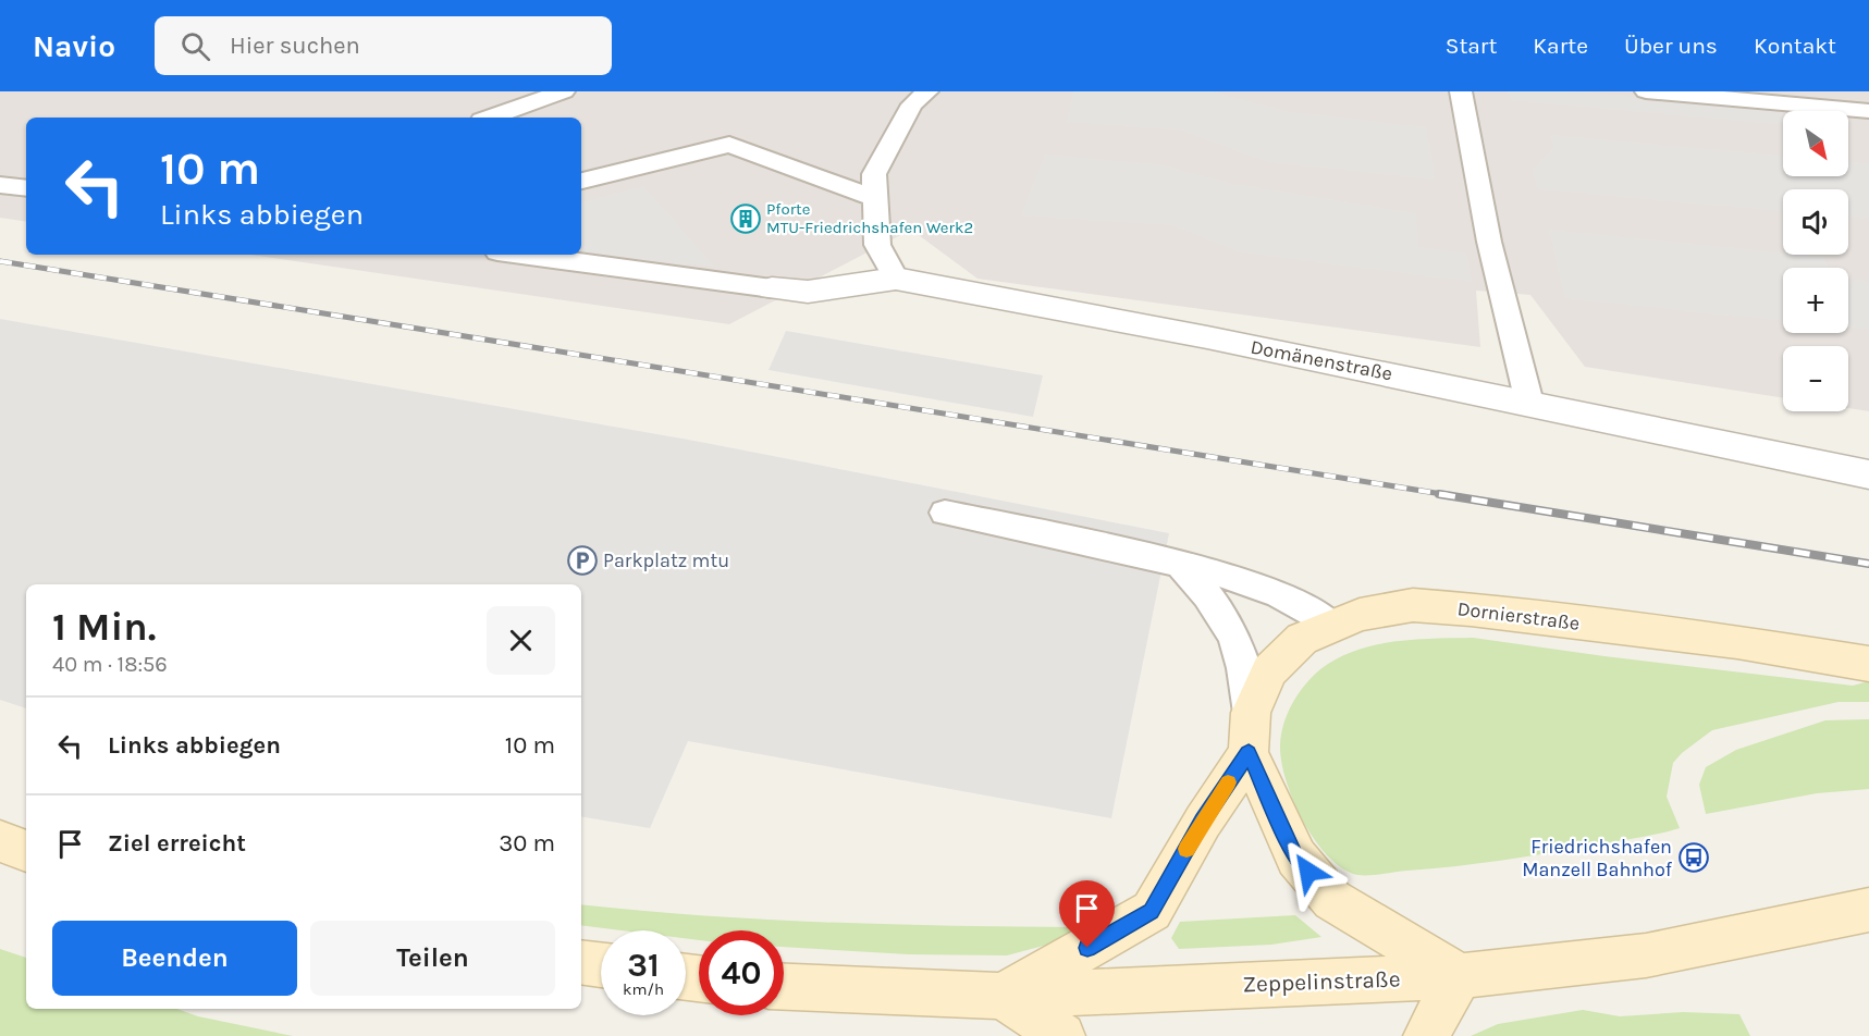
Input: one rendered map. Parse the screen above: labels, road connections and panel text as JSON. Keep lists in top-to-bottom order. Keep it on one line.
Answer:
{"streets":{"main road":["Dornierstraße","Zeppelinstraße"],"street":["Domänenstraße"]},"crossings":[["Dornierstraße","Zeppelinstraße"]],"places":{"building":["Pforte MTU-Friedrichshafen Werk2"],"parking":["Parkplatz mtu"],"bus stop":["Friedrichshafen Manzell Bahnhof"]},"north":"bottom right","page":{"header":"Navio","search":"Hier suchen","nav":["Start","Karte","Über uns","Kontakt"],"map_buttons":["+","−"],"turn":["10 m","Links abbiegen"],"heading":["1 Min.","40 m · 18:56"],"list":[{"name":"Links abbiegen","value":"10 m"},{"name":"Ziel erreicht","value":"30 m"}],"buttons":["Beenden","Teilen"],"speed":"31 km/h","limit":"40"}}
